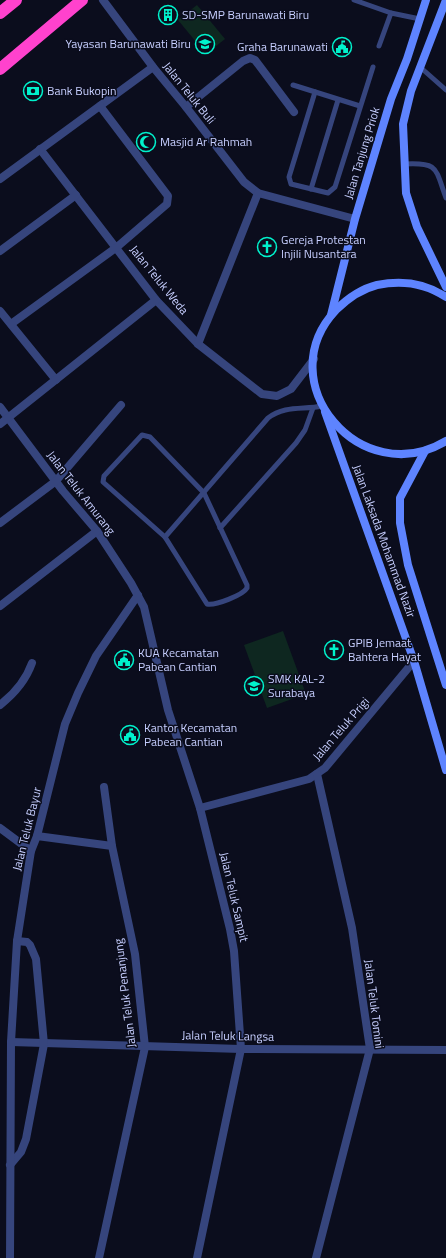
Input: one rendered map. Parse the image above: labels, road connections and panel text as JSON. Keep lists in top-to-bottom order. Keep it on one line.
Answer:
{"streets":{"main road":["Jalan Tanjung Priok","Jalan Laksada Mohammad Nazir"],"street":["Jalan Teluk Buli","Jalan Teluk Weda","Jalan Teluk Amurang","Jalan Teluk Prigi","Jalan Teluk Bayur","Jalan Teluk Sampit","Jalan Teluk Penanjung","Jalan Teluk Tomini","Jalan Teluk Langsa"]},"crossings":[["Jalan Teluk Buli","Jalan Tanjung Priok"],["Jalan Tanjung Priok","Jalan Laksada Mohammad Nazir"],["Jalan Teluk Weda","Jalan Laksada Mohammad Nazir"],["Jalan Teluk Amurang","Jalan Teluk Bayur"],["Jalan Teluk Amurang","Jalan Teluk Sampit"],["Jalan Laksada Mohammad Nazir","Jalan Teluk Prigi"],["Jalan Teluk Prigi","Jalan Teluk Sampit"],["Jalan Teluk Prigi","Jalan Teluk Tomini"],["Jalan Teluk Bayur","Jalan Teluk Sampit"],["Jalan Teluk Bayur","Jalan Teluk Langsa"],["Jalan Teluk Sampit","Jalan Teluk Langsa"],["Jalan Teluk Penanjung","Jalan Teluk Langsa"],["Jalan Teluk Tomini","Jalan Teluk Langsa"]],"places":{"building":["SD-SMP Barunawati Biru"],"school or university":["Yayasan Barunawati Biru","SMK KAL-2 Surabaya"],"public building":["Graha Barunawati","KUA Kecamatan Pabean Cantian","Kantor Kecamatan Pabean Cantian"],"bank":["Bank Bukopin"],"mosque":["Masjid Ar Rahmah"],"church":["Gereja Protestan Injili Nusantara","GPIB Jemaat Bahtera Hayat"]}}
